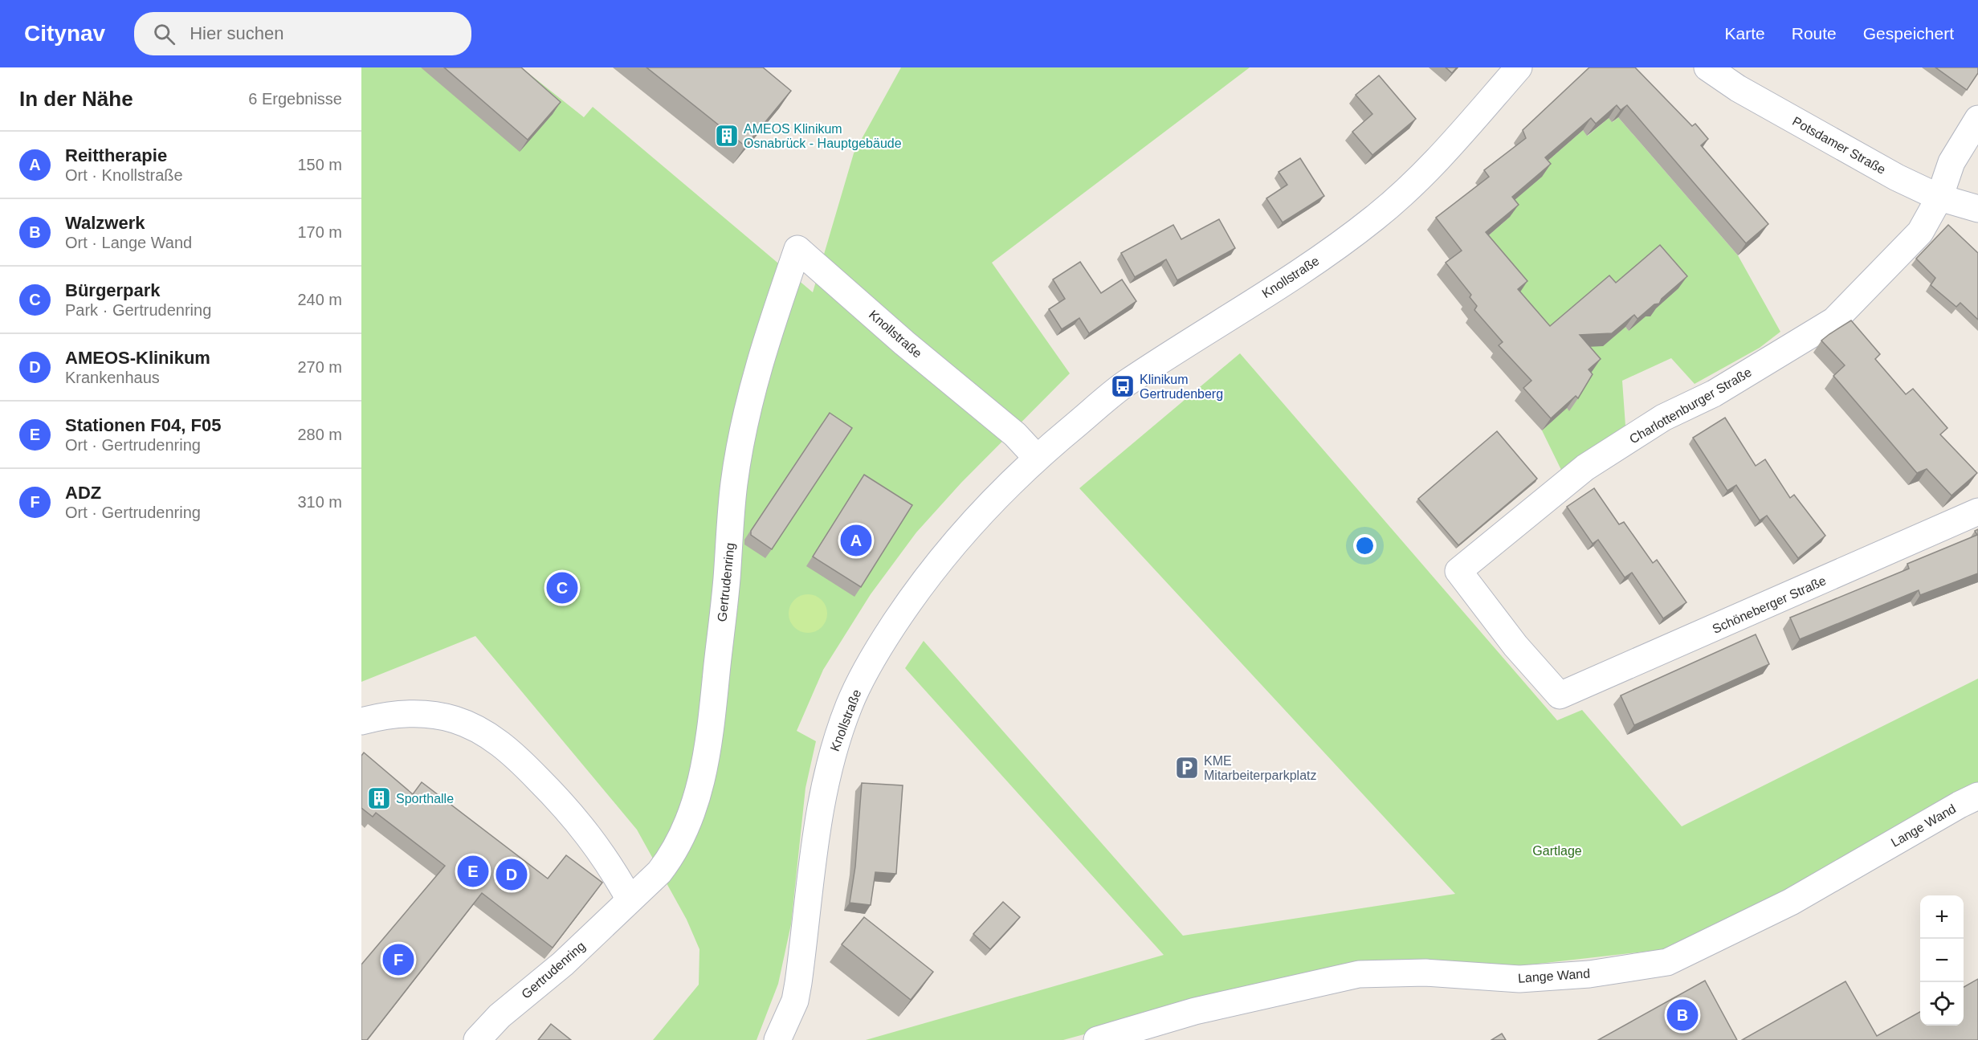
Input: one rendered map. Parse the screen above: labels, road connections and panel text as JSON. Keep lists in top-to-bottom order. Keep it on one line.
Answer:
{"streets":{"street":["Potsdamer Straße","Knollstraße","Charlottenburger Straße","Gertrudenring","Schöneberger Straße","Lange Wand"]},"crossings":[["Potsdamer Straße","Charlottenburger Straße"],["Knollstraße","Gertrudenring"],["Charlottenburger Straße","Schöneberger Straße"]],"parks":["Gartlage"],"places":{"building":["AMEOS Klinikum Osnabrück - Hauptgebäude","Sporthalle"],"bus stop":["Klinikum Gertrudenberg"],"parking":["KME Mitarbeiterparkplatz"]},"page":{"header":"Citynav","search":"Hier suchen","nav":["Karte","Route","Gespeichert"],"heading":["In der Nähe","6 Ergebnisse"],"list":[{"mark":"A","name":"Reittherapie","note":"Ort · Knollstraße","value":"150 m"},{"mark":"B","name":"Walzwerk","note":"Ort · Lange Wand","value":"170 m"},{"mark":"C","name":"Bürgerpark","note":"Park · Gertrudenring","value":"240 m"},{"mark":"D","name":"AMEOS-Klinikum","note":"Krankenhaus","value":"270 m"},{"mark":"E","name":"Stationen F04, F05","note":"Ort · Gertrudenring","value":"280 m"},{"mark":"F","name":"ADZ","note":"Ort · Gertrudenring","value":"310 m"}],"pins":["A","C","E","D","F","B"],"map_buttons":["+","−"]}}
